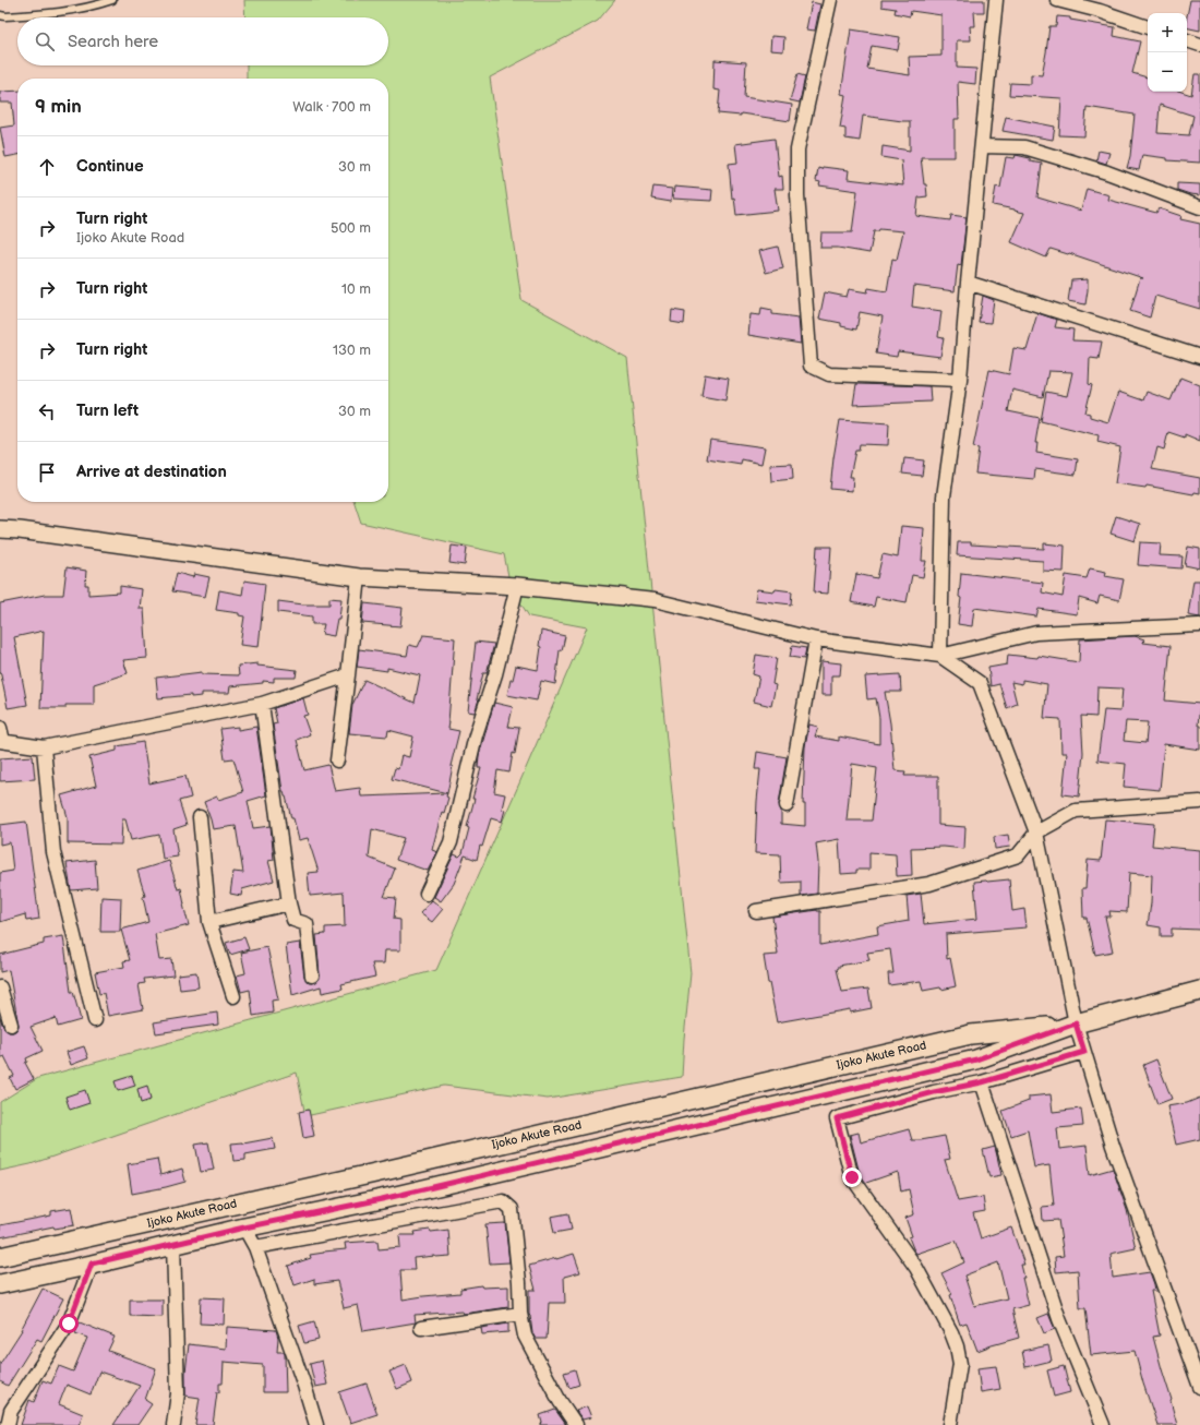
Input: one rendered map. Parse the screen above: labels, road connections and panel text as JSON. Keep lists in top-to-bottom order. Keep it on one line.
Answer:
{"streets":{"main road":["Ijoko Akute Road"]},"page":{"map_buttons":["+","−"],"search":"Search here","heading":["9 min","Walk · 700 m"],"list":[["Continue","30 m"],["Turn right","Ijoko Akute Road","500 m"],["Turn right","10 m"],["Turn right","130 m"],["Turn left","30 m"],"Arrive at destination"]}}
